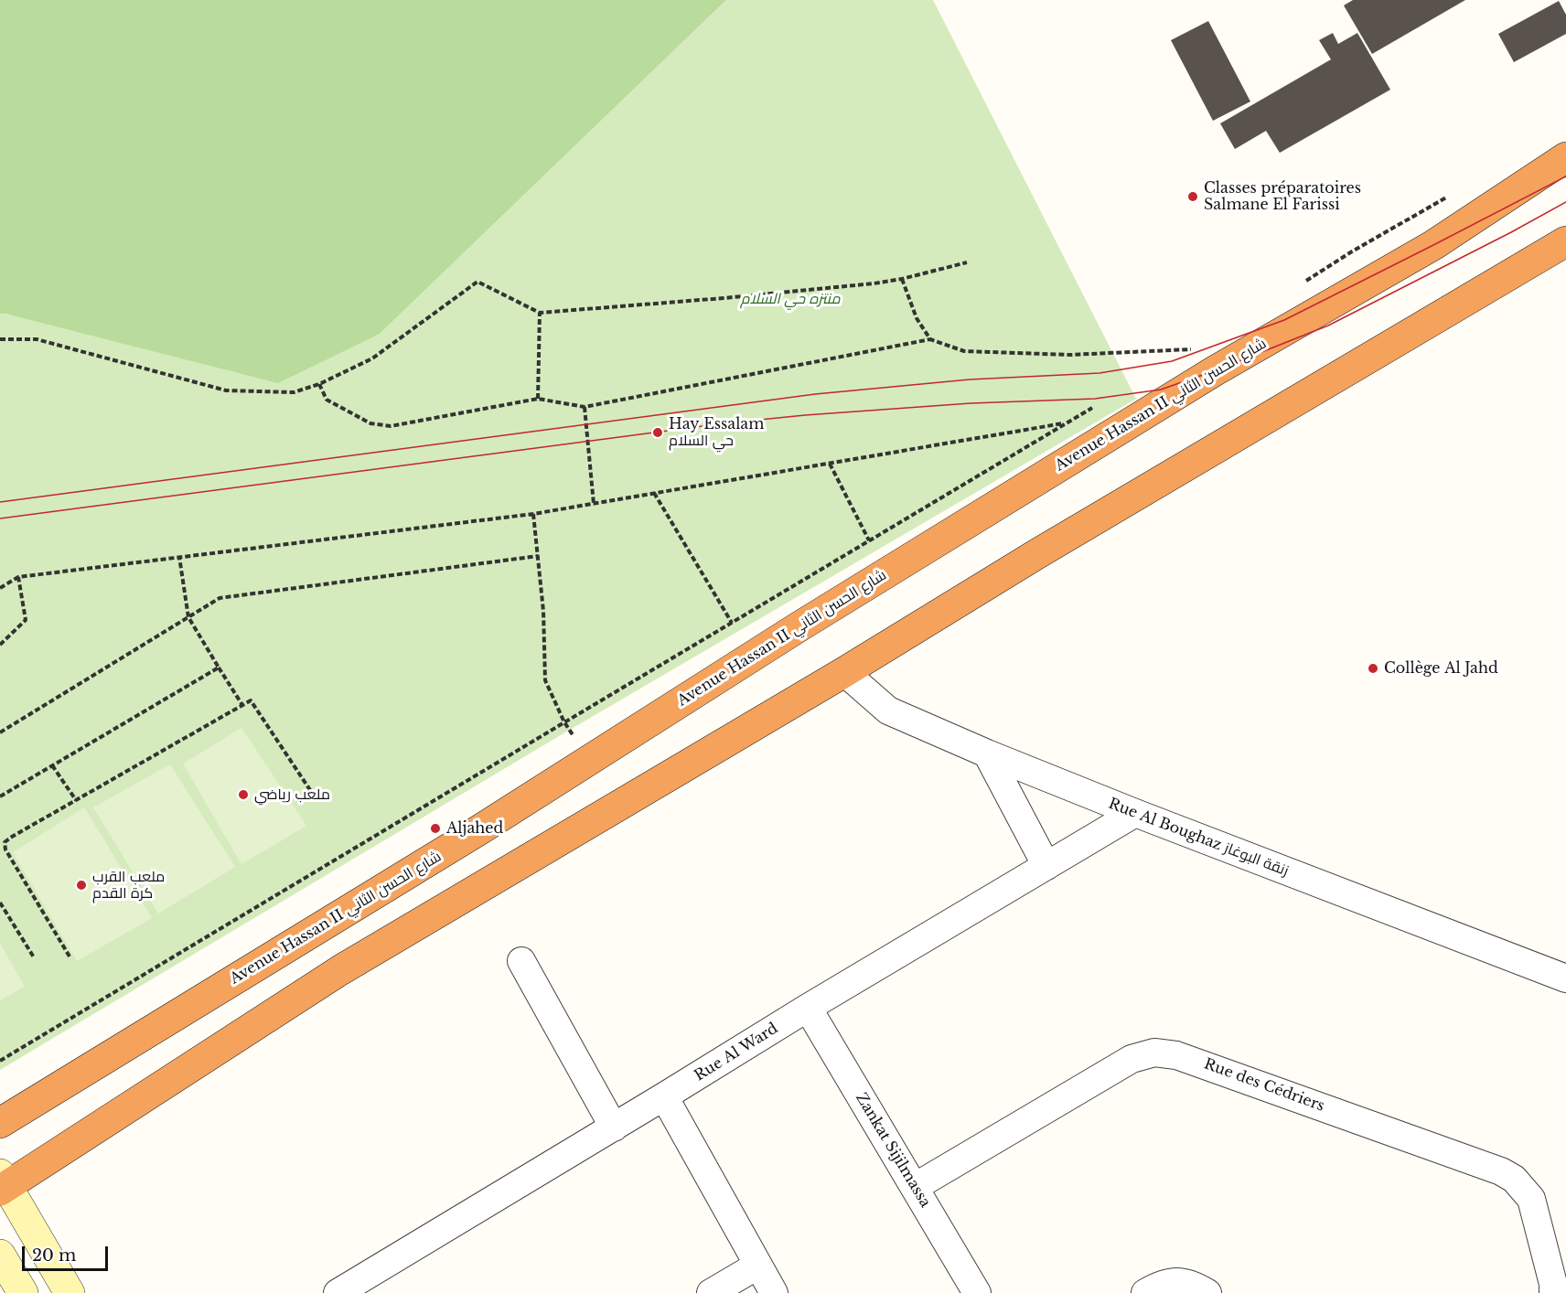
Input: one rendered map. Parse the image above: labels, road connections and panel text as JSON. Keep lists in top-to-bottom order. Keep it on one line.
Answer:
{"streets":{"highway":["Avenue Hassan II شارع الحسن الثاني"],"street":["Rue Al Boughaz زنقة البوغاز","Rue Al Ward","Rue des Cédriers","Zankat Sijilmassa"]},"crossings":[["Rue Al Boughaz زنقة البوغاز","Rue Al Ward"],["Rue Al Ward","Zankat Sijilmassa"],["Rue des Cédriers","Zankat Sijilmassa"]],"parks":["منتزه حي السلام"],"places":["Classes préparatoires Salmane El Farissi","Hay Essalam حي السلام","Collège Al Jahd","ملعب رياضي","Aljahed","ملعب القرب كرة القدم"],"scale_bar":"20 m"}
